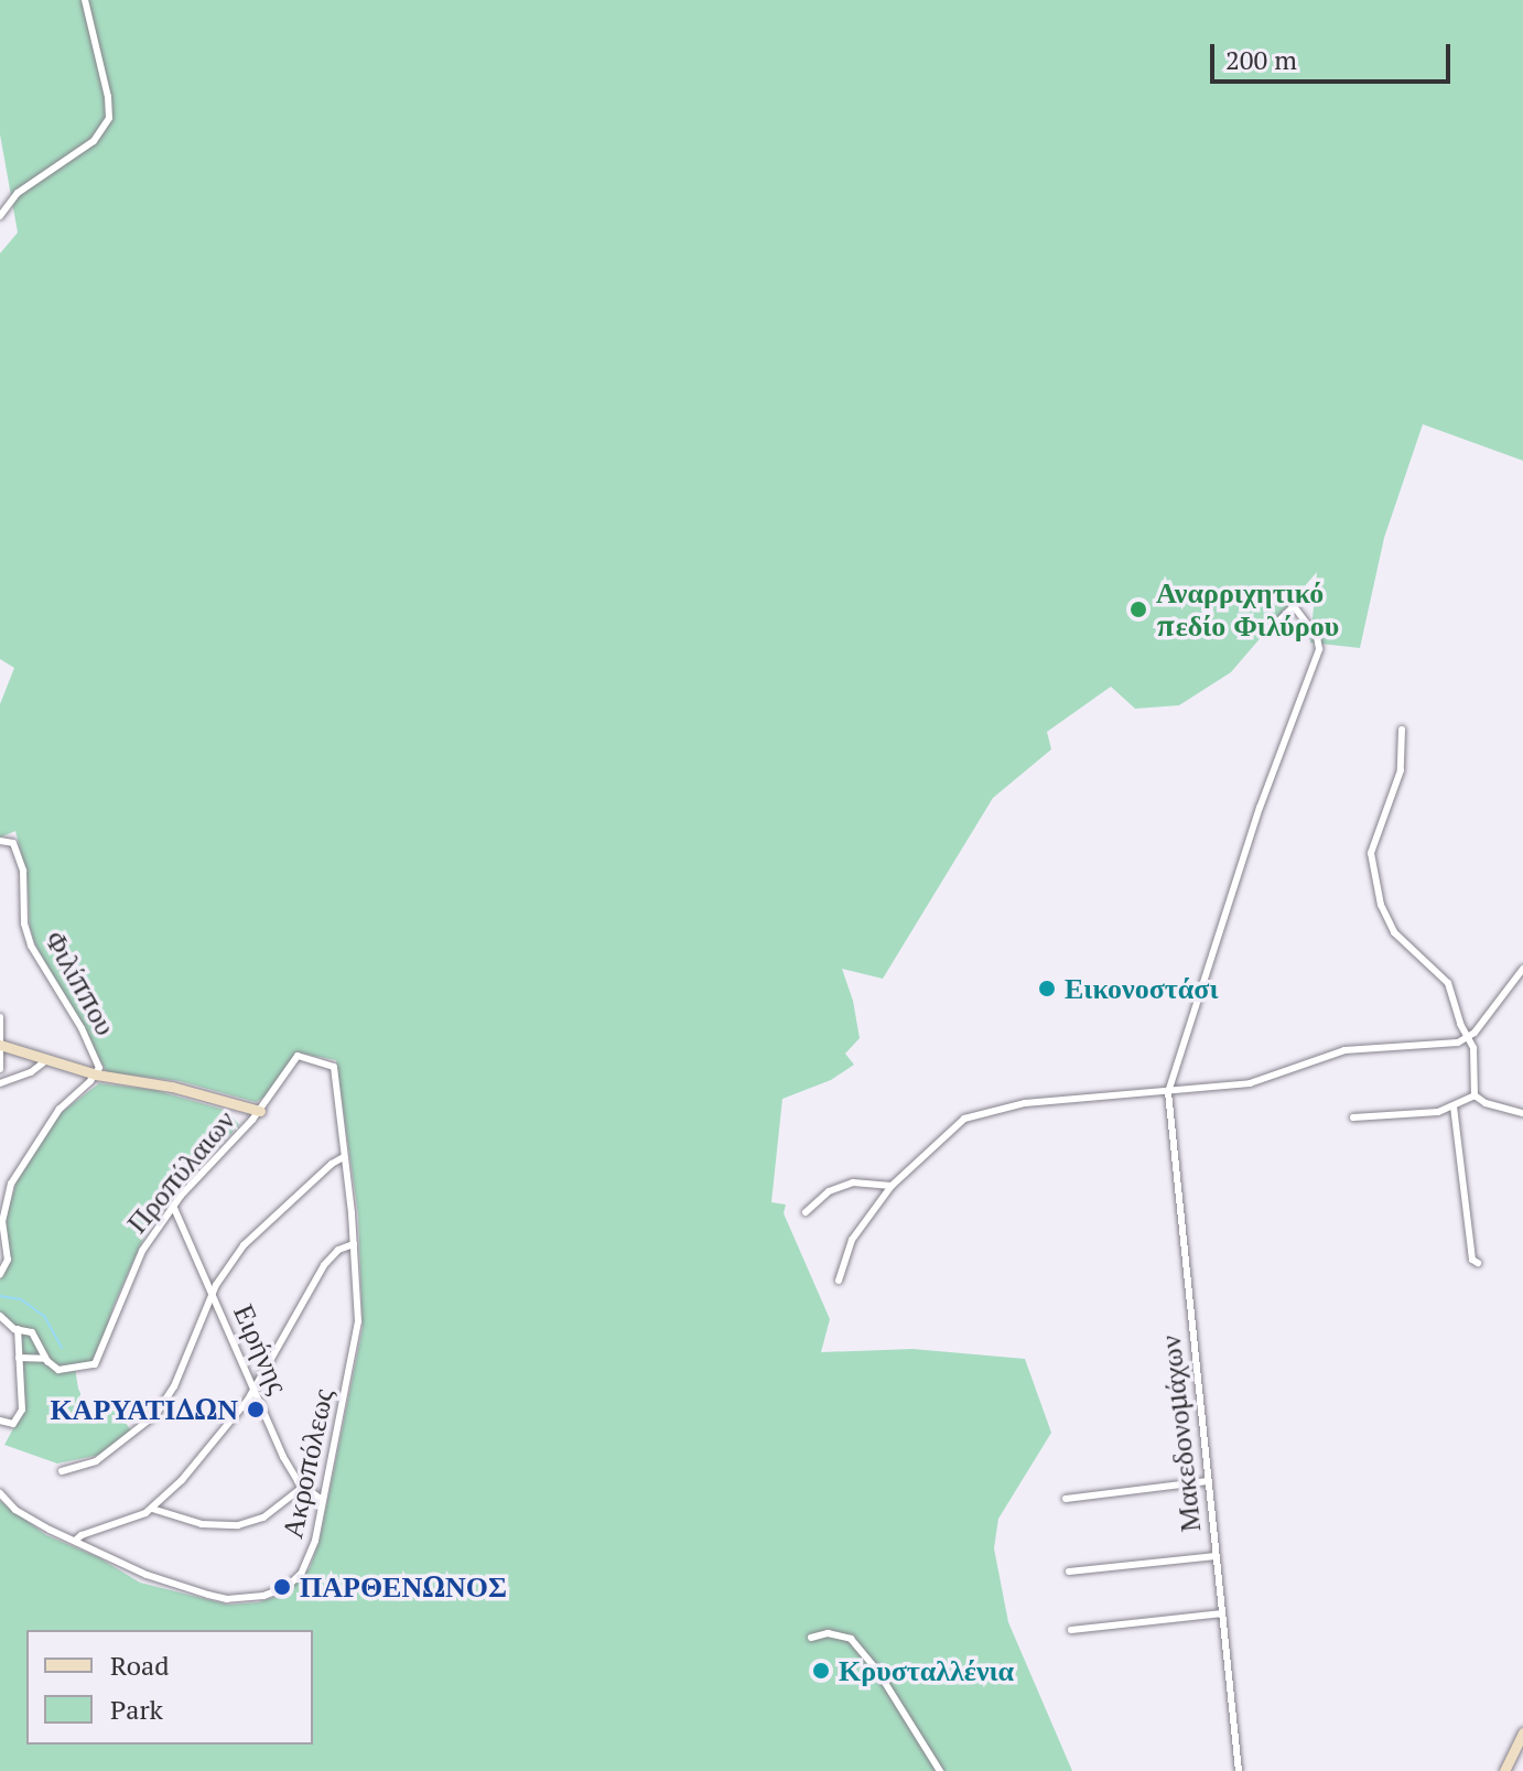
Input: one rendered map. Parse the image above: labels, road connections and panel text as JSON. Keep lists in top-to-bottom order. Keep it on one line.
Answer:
{"streets":{"street":["Φιλίππου","Προπύλαιων","Ειρήνης","Μακεδονομάχων","Ακροπόλεως"]},"crossings":[["Προπύλαιων","Ειρήνης"],["Προπύλαιων","Ακροπόλεως"],["Ειρήνης","Ακροπόλεως"]],"places":["Αναρριχητικό πεδίο Φιλύρου","Εικονοστάσι","ΚΑΡΥΑΤΙΔΩΝ","ΠΑΡΘΕΝΩΝΟΣ","Κρυσταλλένια"],"legend":["Road","Park"],"scale_bar":"200 m"}
